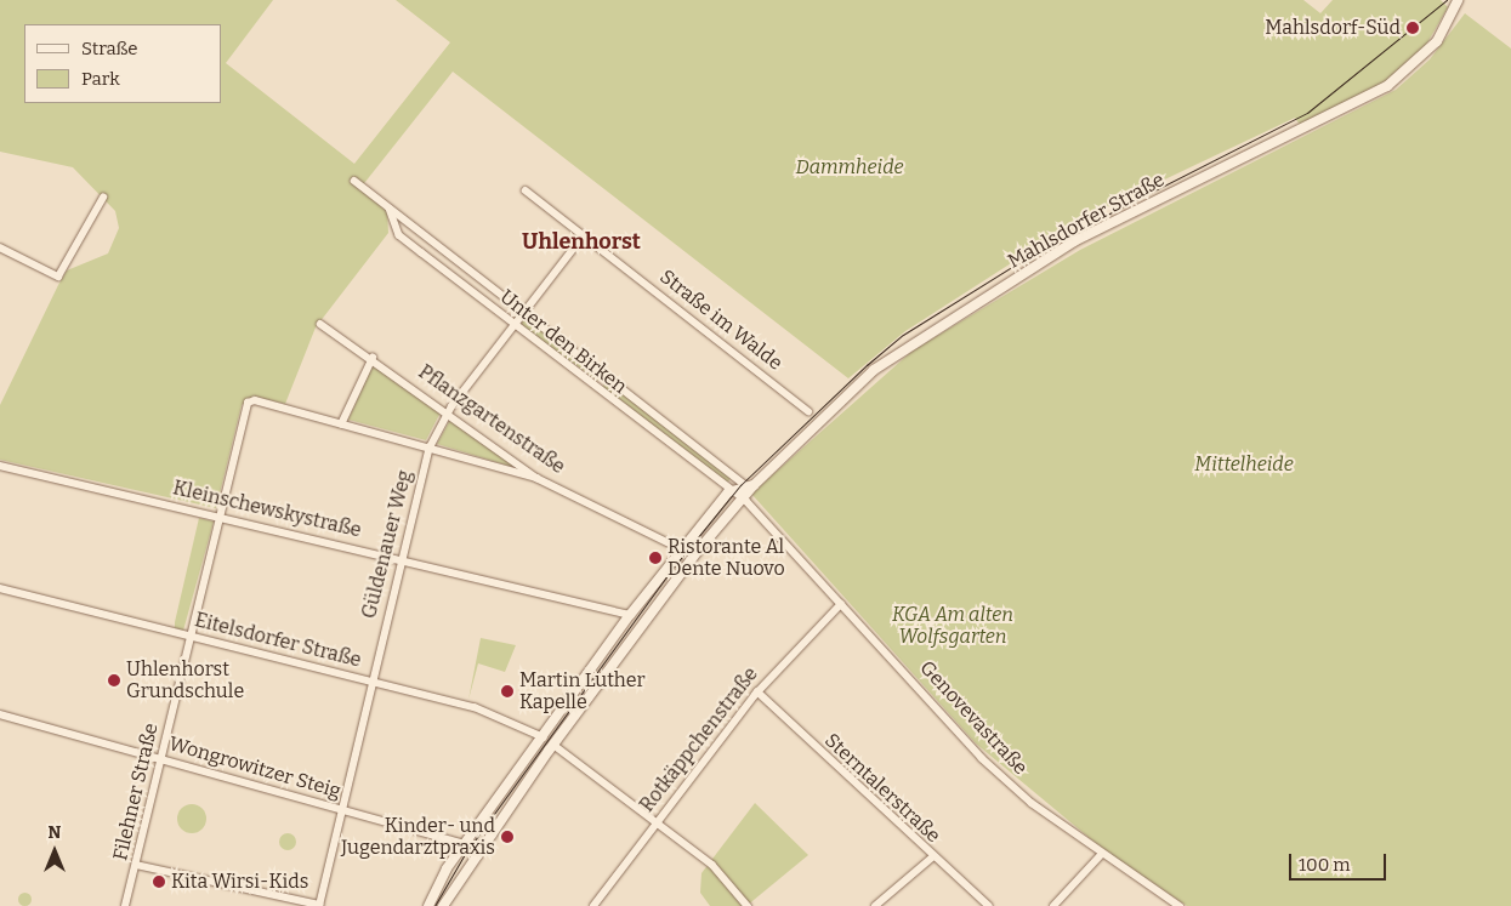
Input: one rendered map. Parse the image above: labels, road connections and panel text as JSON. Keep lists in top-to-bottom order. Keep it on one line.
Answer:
{"streets":{"main road":["Mahlsdorfer Straße"],"street":["Straße im Walde","Unter den Birken","Pflanzgartenstraße","Kleinschewskystraße","Güldenauer Weg","Eitelsdorfer Straße","Genovevastraße","Rotkäppchenstraße","Wongrowitzer Steig","Sterntalerstraße","Filehner Straße"]},"crossings":[["Mahlsdorfer Straße","Unter den Birken"],["Mahlsdorfer Straße","Genovevastraße"],["Straße im Walde","Güldenauer Weg"],["Unter den Birken","Güldenauer Weg"],["Unter den Birken","Genovevastraße"],["Pflanzgartenstraße","Güldenauer Weg"],["Kleinschewskystraße","Güldenauer Weg"],["Kleinschewskystraße","Filehner Straße"],["Güldenauer Weg","Eitelsdorfer Straße"],["Güldenauer Weg","Wongrowitzer Steig"],["Eitelsdorfer Straße","Filehner Straße"],["Genovevastraße","Rotkäppchenstraße"],["Rotkäppchenstraße","Sterntalerstraße"],["Wongrowitzer Steig","Filehner Straße"]],"districts":["Uhlenhorst"],"parks":["Dammheide","Mittelheide","KGA Am alten Wolfsgarten"],"places":["Mahlsdorf-Süd","Ristorante Al Dente Nuovo","Uhlenhorst Grundschule","Martin Luther Kapelle","Kinder- und Jugendarztpraxis","Kita Wirsi-Kids"],"legend":["Straße","Park"],"scale_bar":"100 m","north":"top"}
